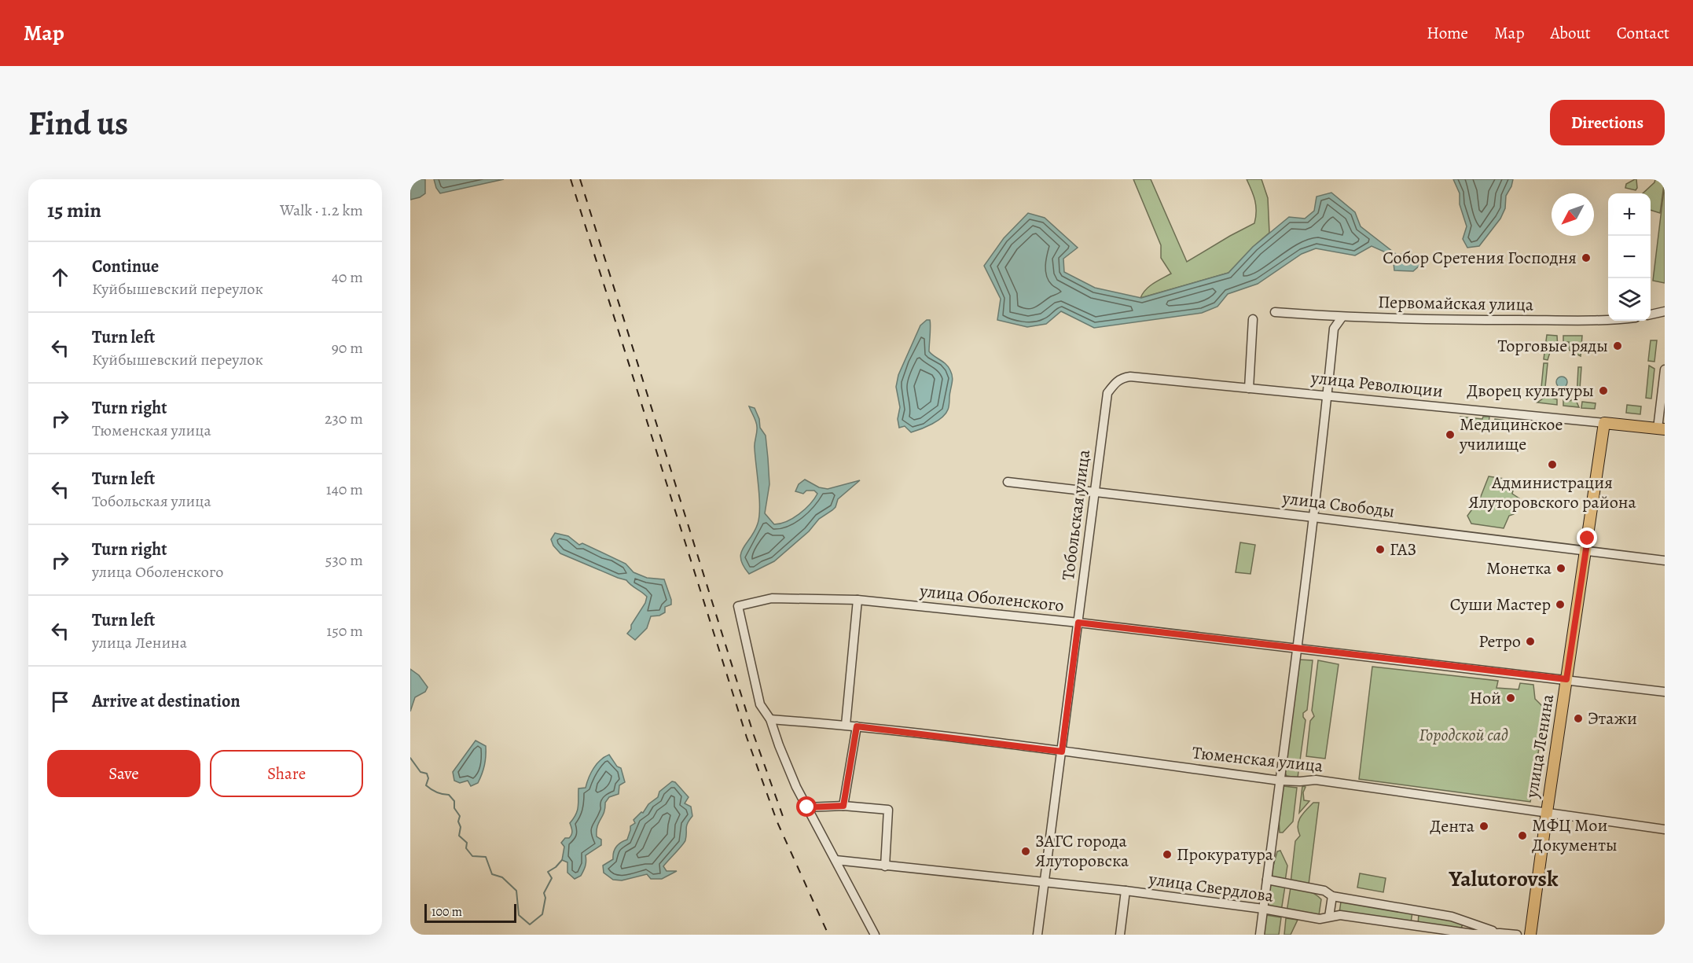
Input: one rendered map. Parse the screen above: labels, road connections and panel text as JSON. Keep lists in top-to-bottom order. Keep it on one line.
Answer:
{"streets":{"main road":["улица Революции","улица Ленина"],"street":["Первомайская улица","улица Свободы","Тобольская улица","улица Оболенского","Тюменская улица","улица Свердлова"]},"crossings":[["улица Революции","Тобольская улица"],["улица Революции","улица Ленина"],["улица Свободы","Тобольская улица"],["улица Свободы","улица Ленина"],["Тобольская улица","улица Оболенского"],["Тобольская улица","Тюменская улица"],["Тобольская улица","улица Свердлова"],["улица Оболенского","улица Ленина"],["улица Оболенского","Тюменская улица"],["улица Ленина","Тюменская улица"]],"districts":["Yalutorovsk"],"parks":["Городской сад"],"places":["Собор Сретения Господня","Торговые ряды","Дворец культуры","Медицинское училище","Администрация Ялуторовского района","ГАЗ","Монетка","Суши Мастер","Ретро","Ной","Этажи","Дента","МФЦ Мои Документы","ЗАГС города Ялуторовска","Прокуратура"],"scale_bar":"100 m","north":"bottom left","page":{"header":"Map","nav":["Home","Map","About","Contact"],"buttons":["Directions",["Save","Share"]],"title":"Find us","heading":["15 min","Walk · 1.2 km"],"map_buttons":["+","−"],"list":[["Continue","Куйбышевский переулок","40 m"],["Turn left","Куйбышевский переулок","90 m"],["Turn right","Тюменская улица","230 m"],["Turn left","Тобольская улица","140 m"],["Turn right","улица Оболенского","530 m"],["Turn left","улица Ленина","150 m"],"Arrive at destination"],"scale":"100 m"}}
